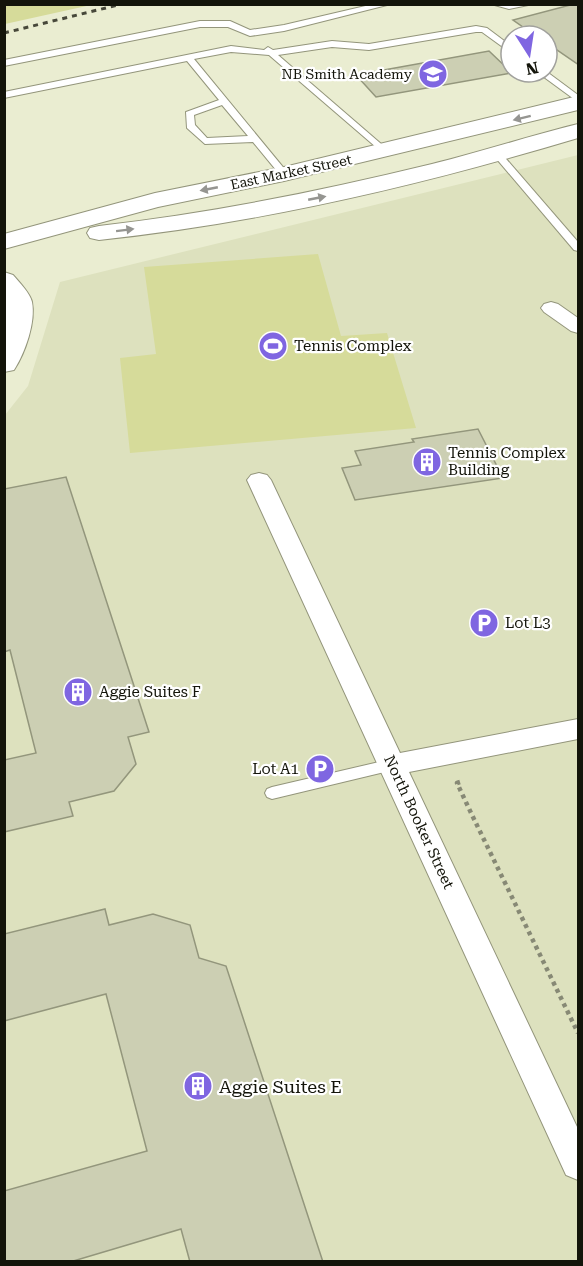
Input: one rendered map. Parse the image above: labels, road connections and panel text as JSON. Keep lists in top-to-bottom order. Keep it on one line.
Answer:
{"streets":{"main road":["East Market Street"],"street":["North Booker Street"]},"places":{"school or university":["NB Smith Academy"],"sports":["Tennis Complex"],"building":["Tennis Complex Building","Aggie Suites F","Aggie Suites E"],"parking":["Lot L3","Lot A1"]},"north":"bottom"}
